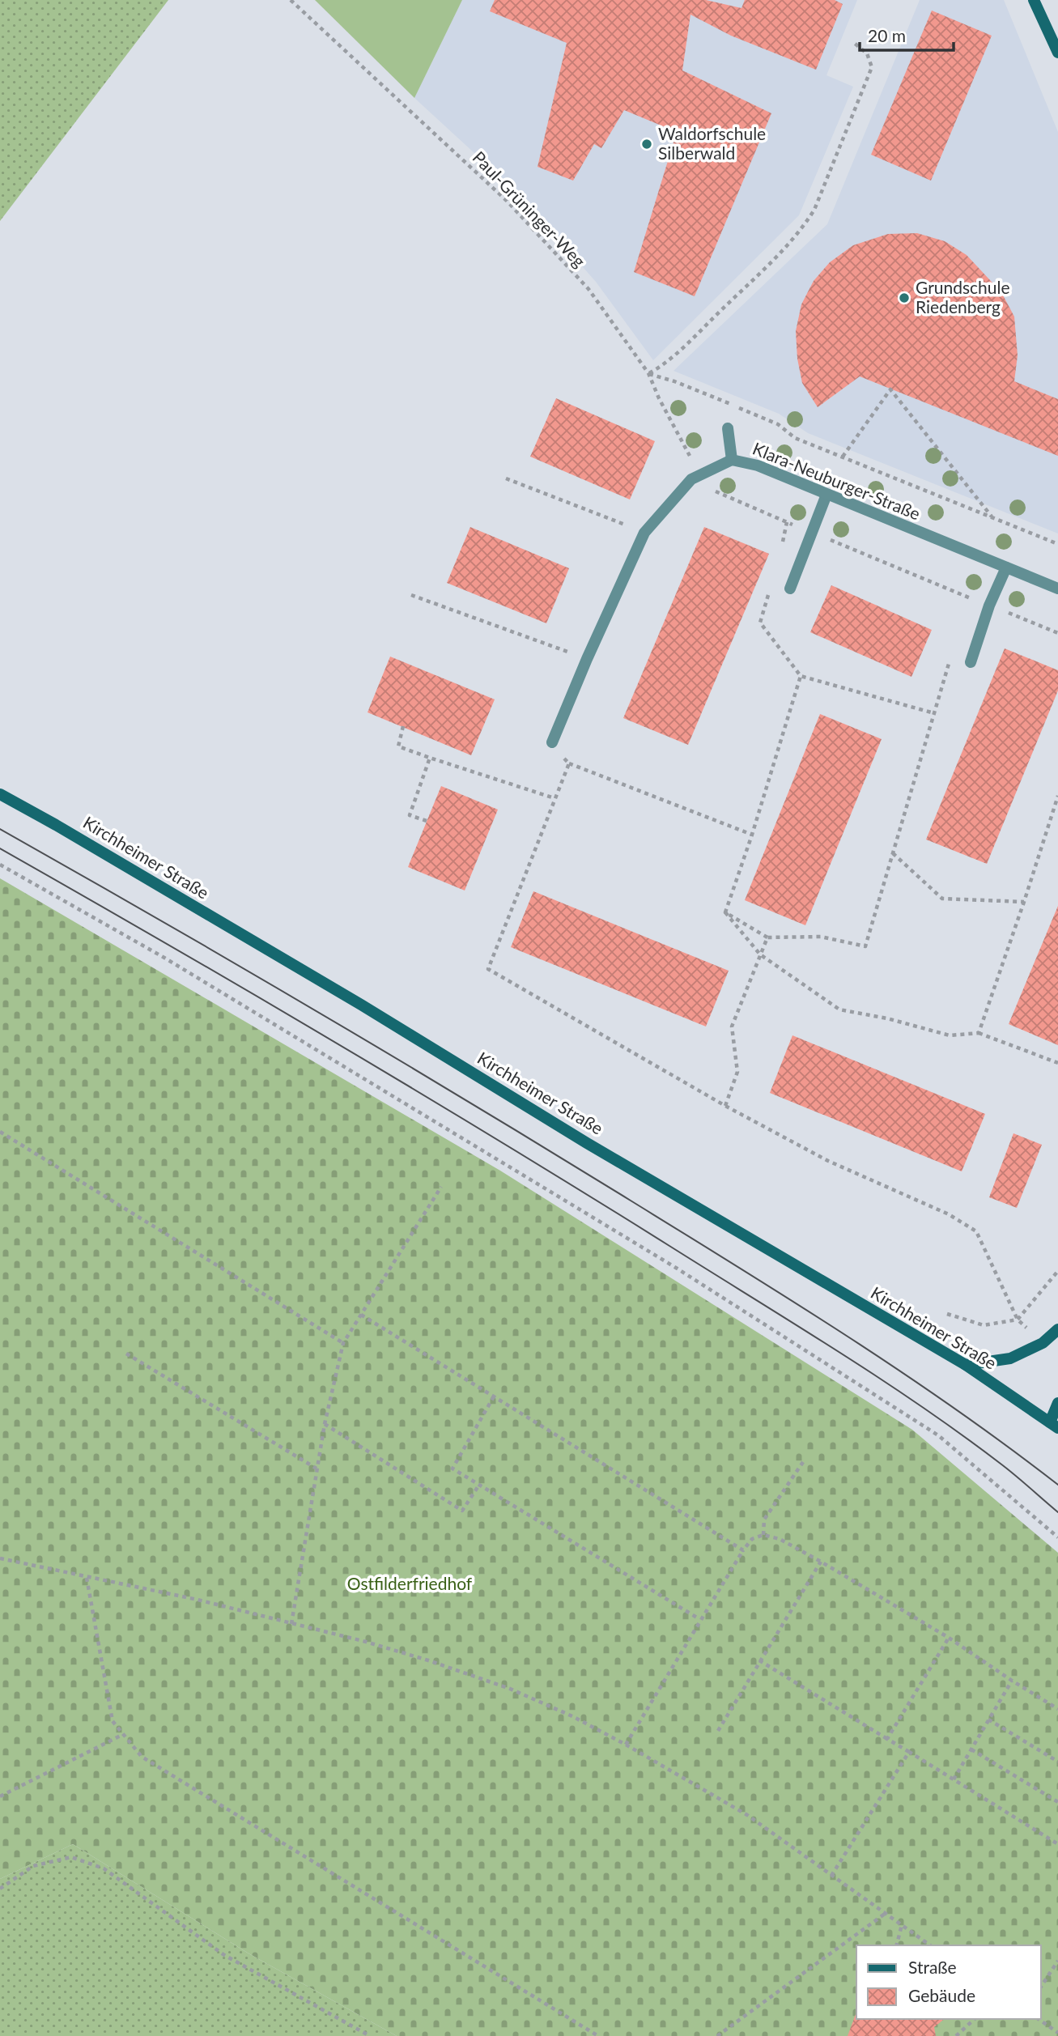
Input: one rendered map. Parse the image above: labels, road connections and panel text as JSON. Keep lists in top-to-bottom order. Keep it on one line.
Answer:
{"streets":{"main road":["Kirchheimer Straße"],"street":["Klara-Neuburger-Straße"],"path":["Paul-Grüninger-Weg"]},"crossings":[["Paul-Grüninger-Weg","Klara-Neuburger-Straße"]],"parks":["Ostfilderfriedhof"],"places":["Waldorfschule Silberwald","Grundschule Riedenberg"],"legend":["Straße","Gebäude"],"scale_bar":"20 m"}
